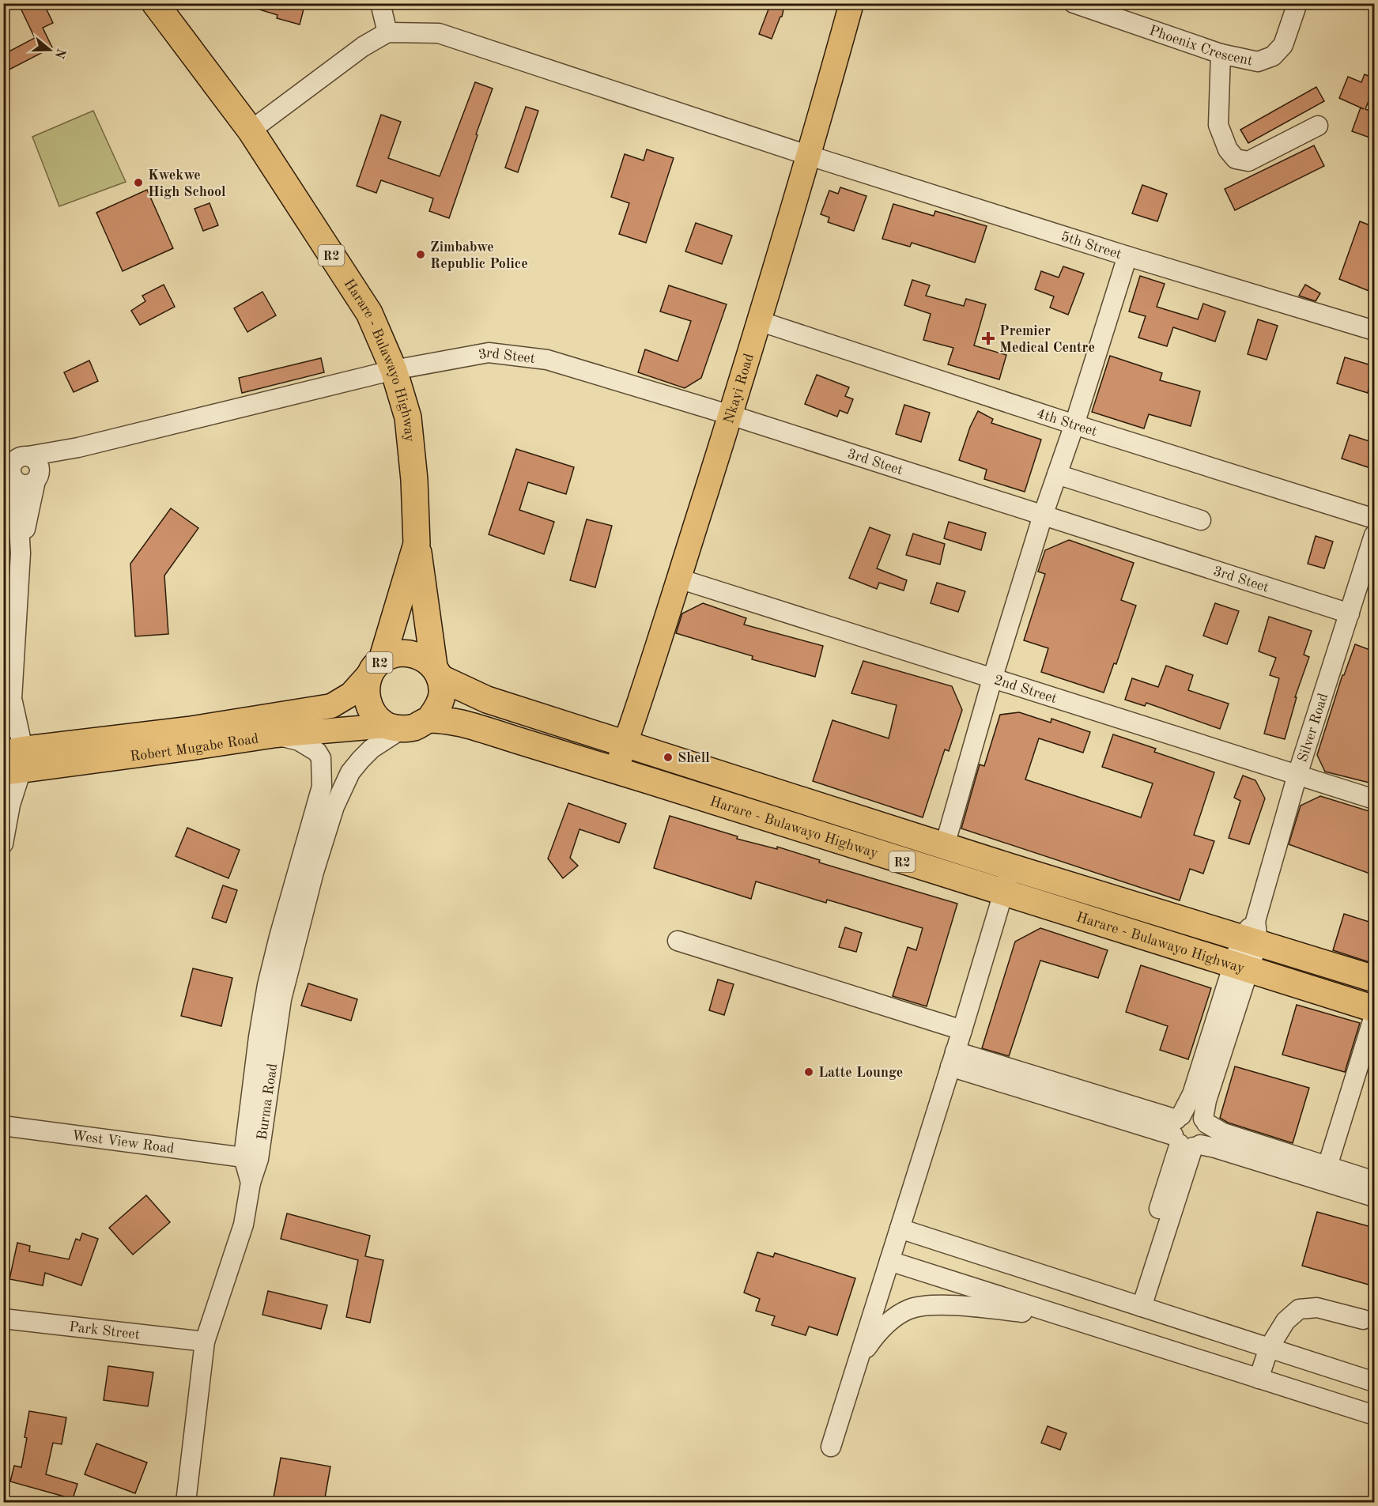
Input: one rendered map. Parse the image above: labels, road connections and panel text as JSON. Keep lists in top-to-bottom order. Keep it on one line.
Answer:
{"streets":{"highway":["R2","Harare - Bulawayo Highway"],"main road":["Nkayi Road","Robert Mugabe Road"],"street":["Phoenix Crescent","5th Street","3rd Steet","4th Street","2nd Street","Silver Road","Burma Road","West View Road","Park Street"]},"crossings":[["5th Street","Nkayi Road"],["R2","Harare - Bulawayo Highway"],["R2","Robert Mugabe Road"],["R2","Burma Road"],["3rd Steet","Harare - Bulawayo Highway"],["3rd Steet","Nkayi Road"],["3rd Steet","Silver Road"],["Harare - Bulawayo Highway","Nkayi Road"],["Harare - Bulawayo Highway","Silver Road"],["Harare - Bulawayo Highway","Robert Mugabe Road"],["Harare - Bulawayo Highway","Burma Road"],["Nkayi Road","4th Street"],["Nkayi Road","2nd Street"],["2nd Street","Silver Road"],["Robert Mugabe Road","Burma Road"],["Burma Road","West View Road"]],"places":{"other":["Kwekwe High School","Zimbabwe Republic Police","Shell","Latte Lounge"],"health":["Premier Medical Centre"]},"north":"right"}
